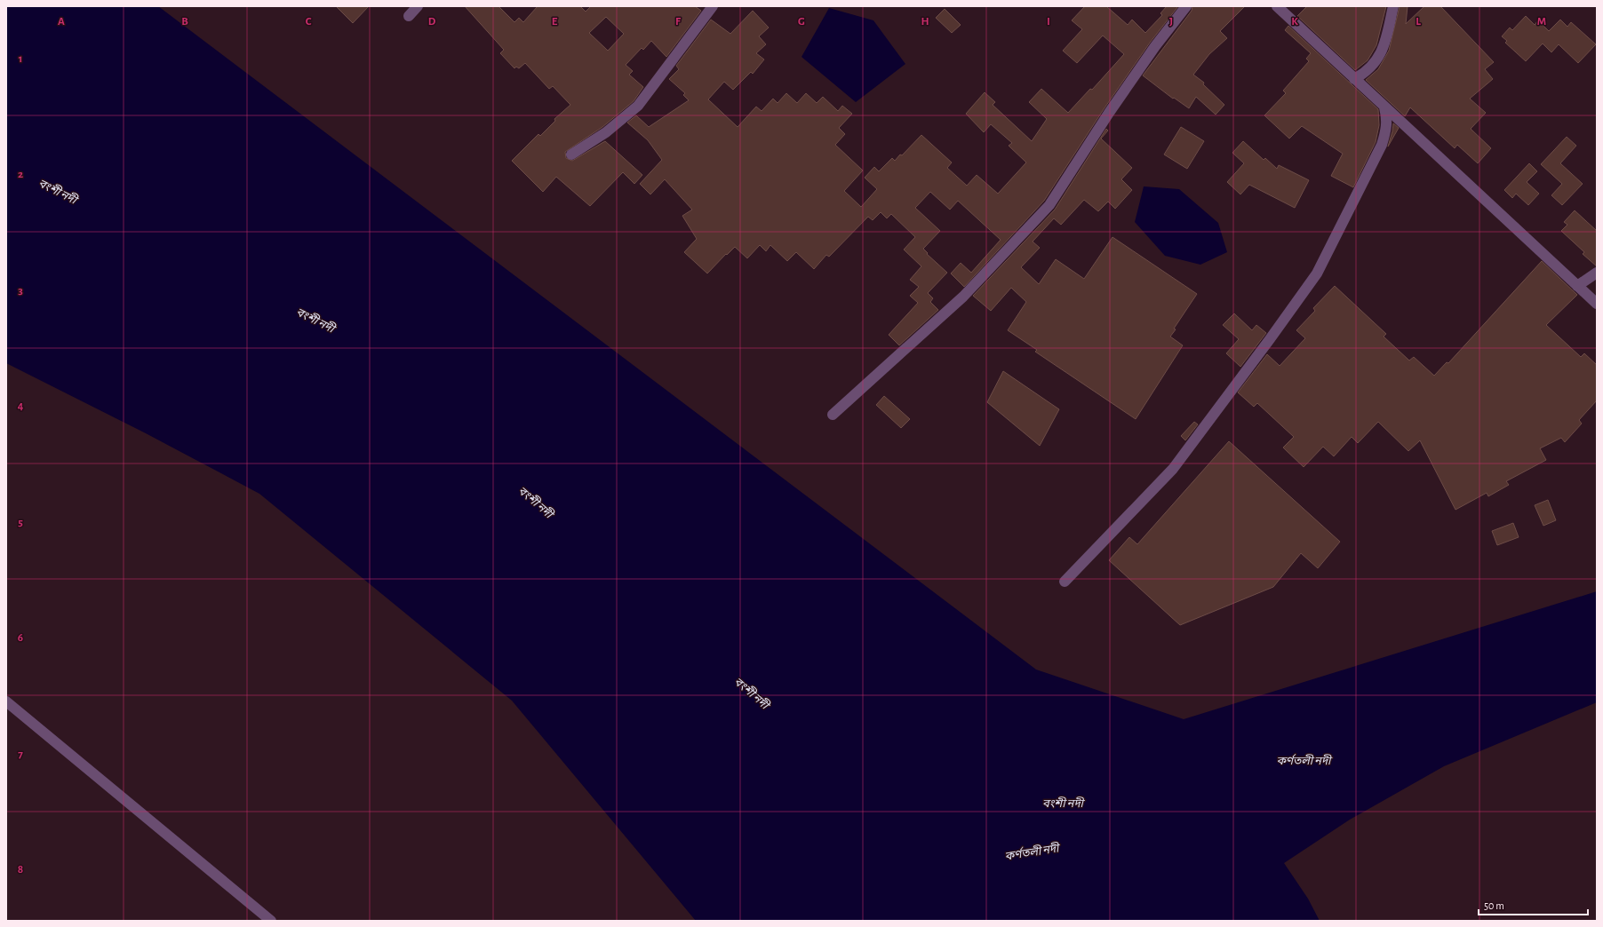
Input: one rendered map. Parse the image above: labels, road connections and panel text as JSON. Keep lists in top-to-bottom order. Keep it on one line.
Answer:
{"water":["বংশী নদী","কর্ণতলী নদী"],"scale_bar":"50 m","grid":{"columns":["A","B","C","D","E","F","G","H","I","J","K","L","M"],"rows":["1","2","3","4","5","6","7","8"]}}
